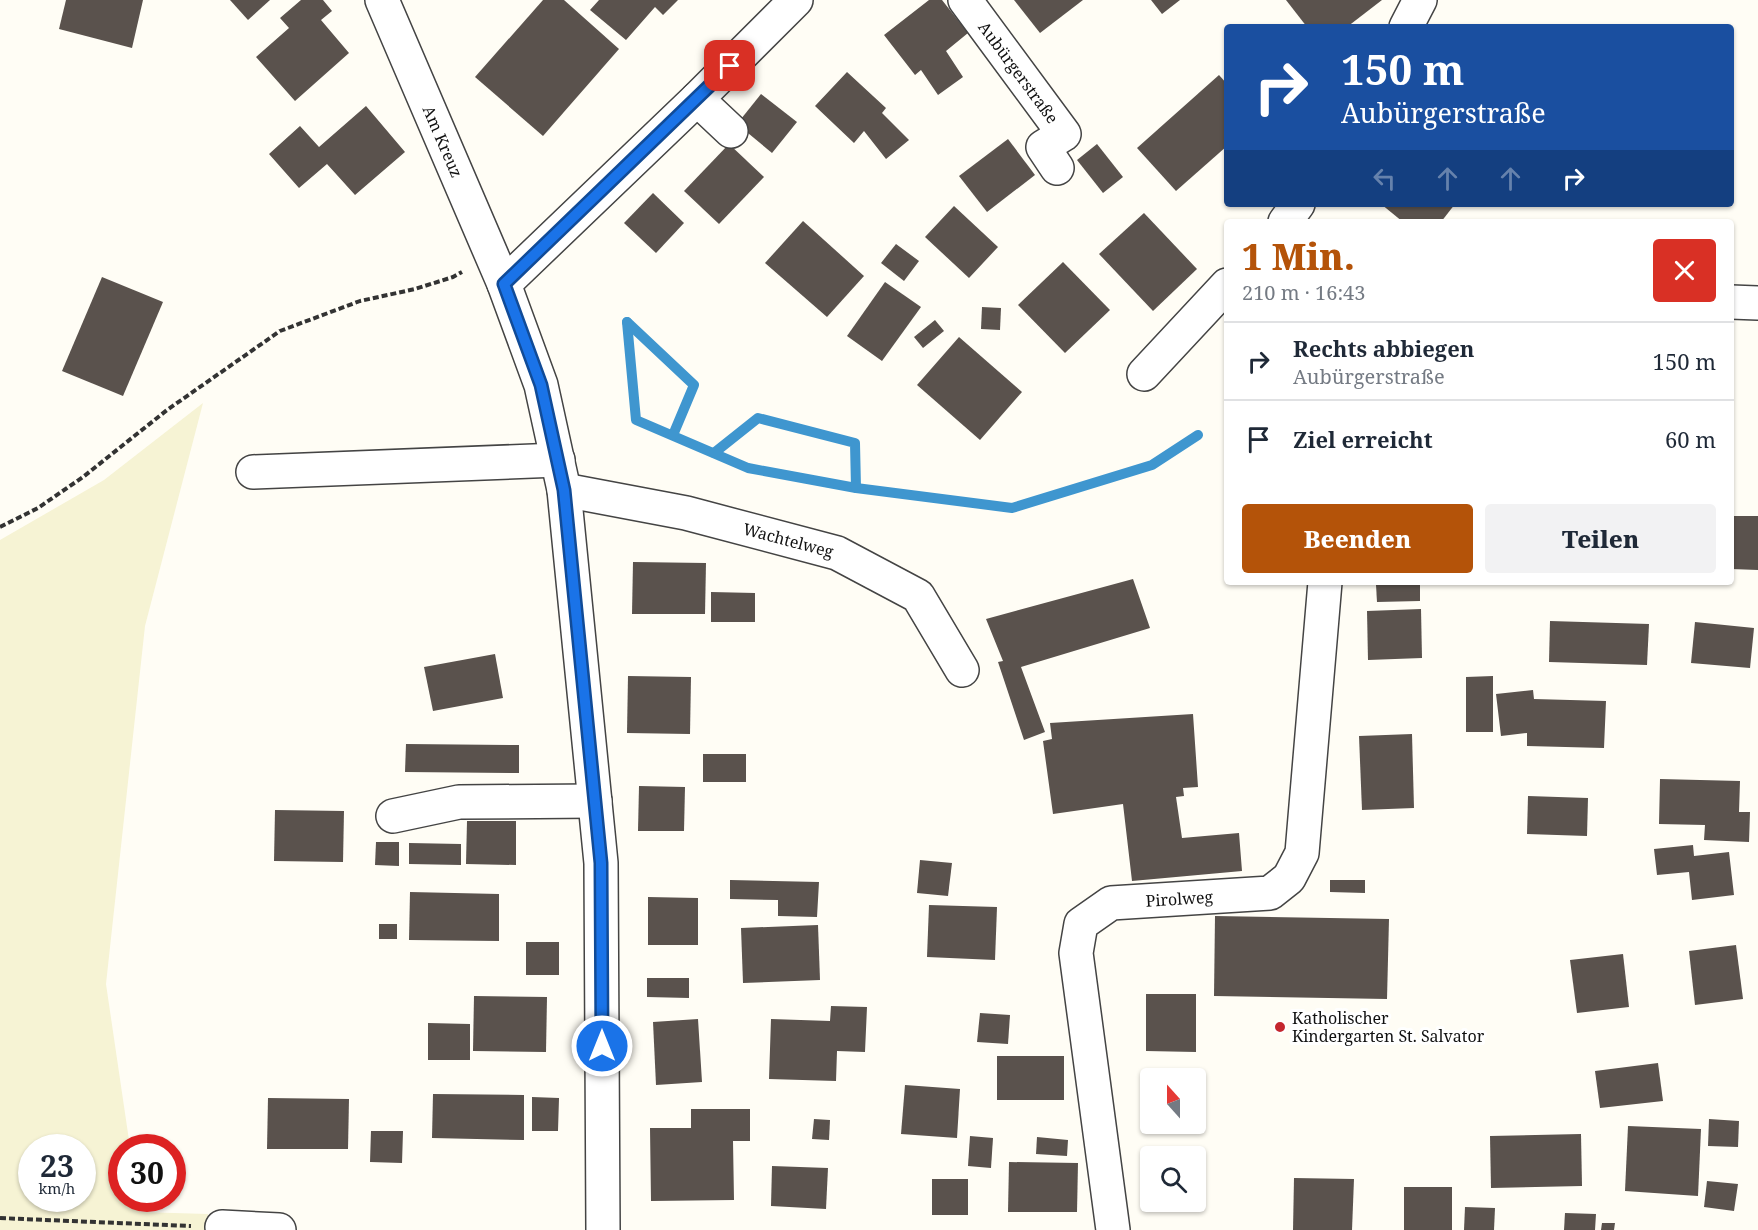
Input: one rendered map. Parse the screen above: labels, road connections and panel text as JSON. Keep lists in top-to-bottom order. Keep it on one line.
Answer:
{"streets":{"street":["Aubürgerstraße","Am Kreuz","Wachtelweg","Pirolweg"]},"places":["Katholischer Kindergarten St. Salvator"],"north":"top","page":{"turn":["150 m","Aubürgerstraße"],"heading":["1 Min.","210 m · 16:43"],"list":[{"name":"Rechts abbiegen","note":"Aubürgerstraße","value":"150 m"},{"name":"Ziel erreicht","value":"60 m"}],"buttons":["Beenden","Teilen"],"speed":"23 km/h","limit":"30"}}
